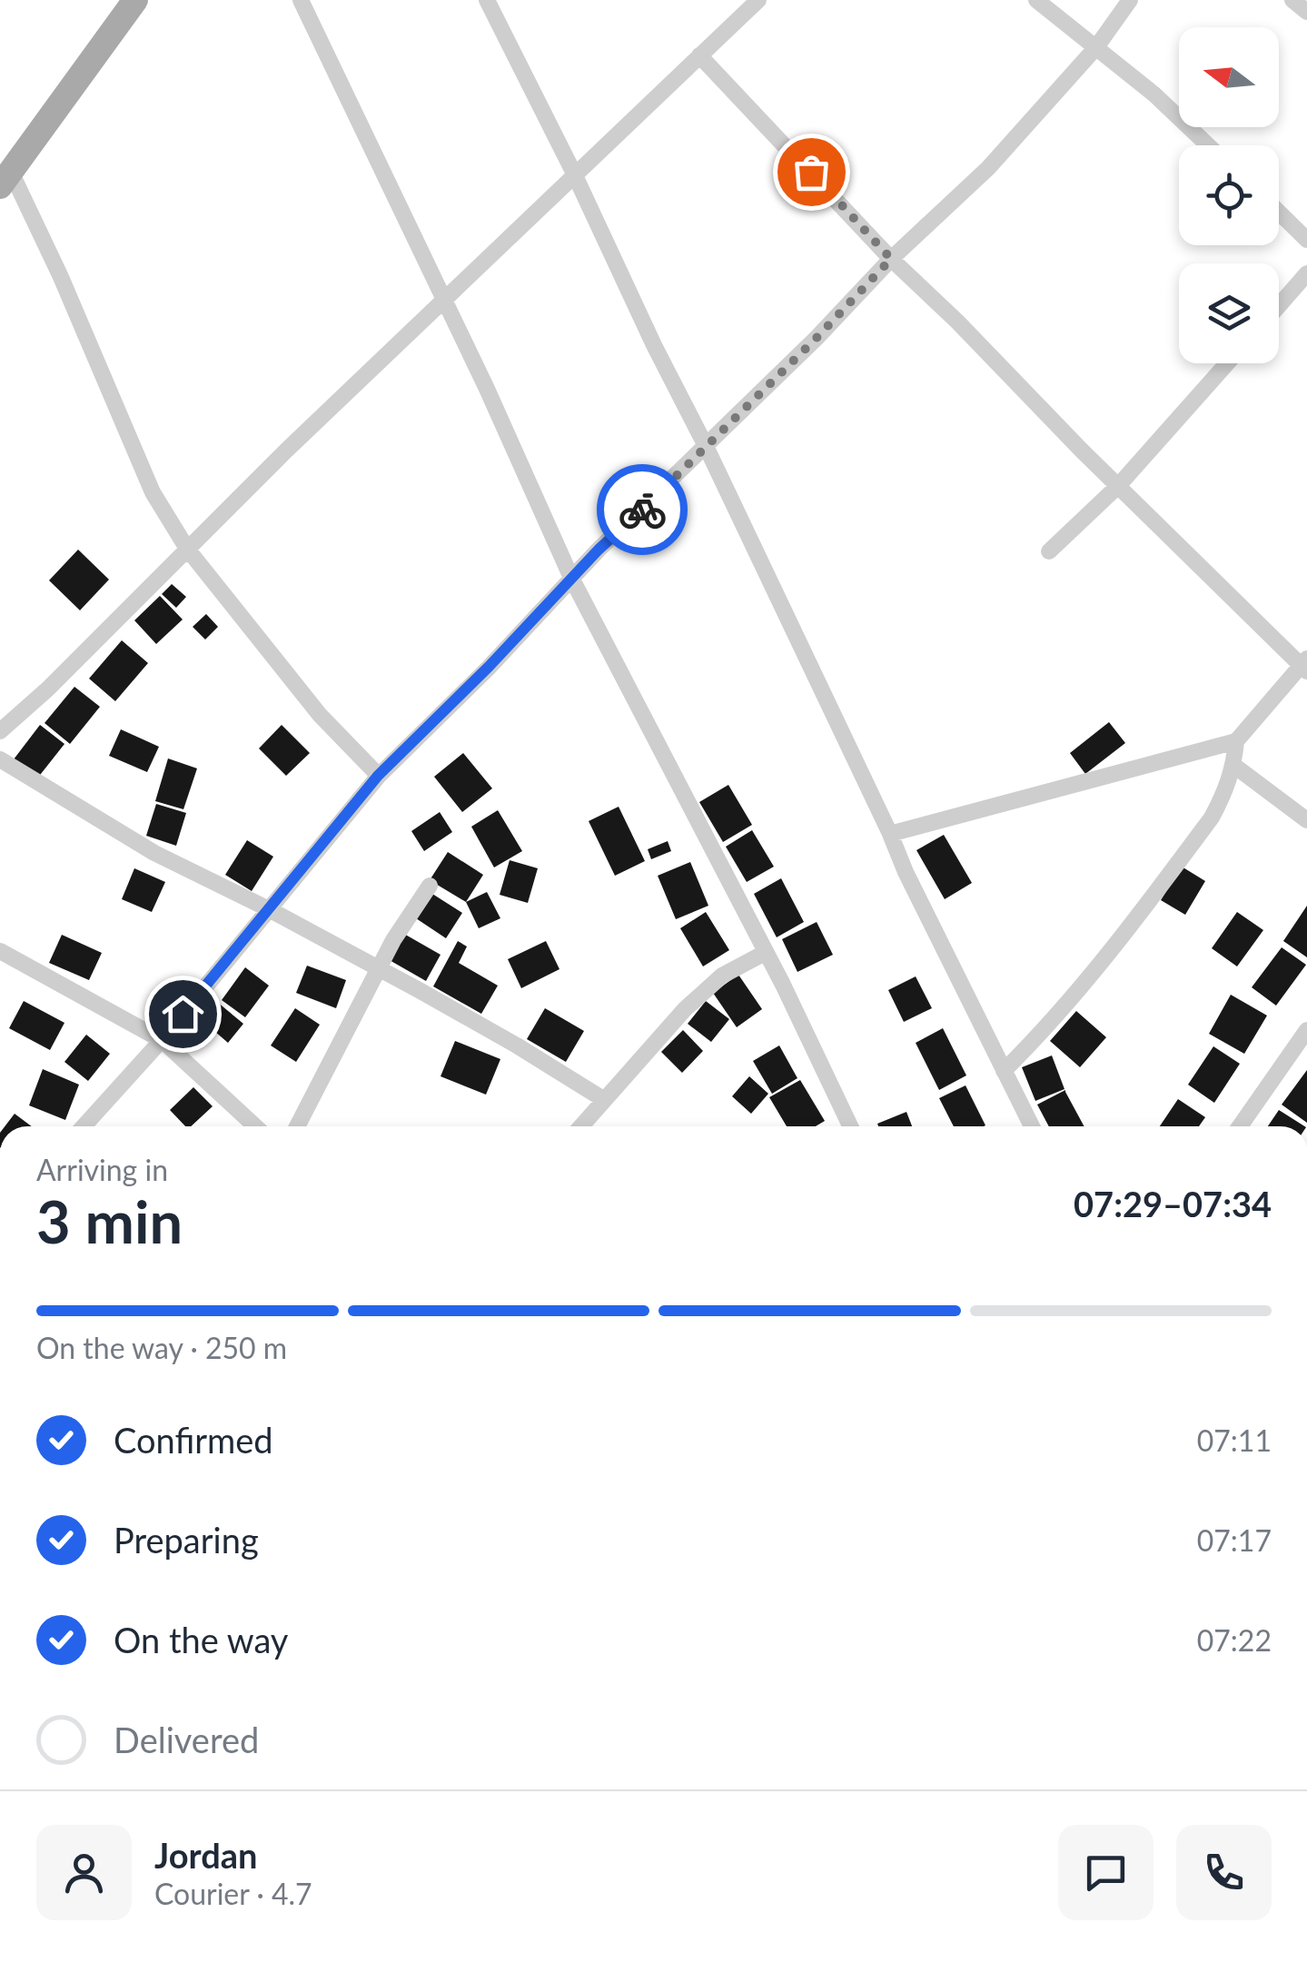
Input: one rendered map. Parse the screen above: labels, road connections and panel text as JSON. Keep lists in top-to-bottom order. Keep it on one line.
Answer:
{"north":"left","page":{"heading":["3 min","Arriving in","07:29–07:34"],"panel":["Jordan","Courier · 4.7"],"bar":"On the way · 250 m","list":[["Confirmed","07:11"],["Preparing","07:17"],["On the way","07:22"],"Delivered"]}}
